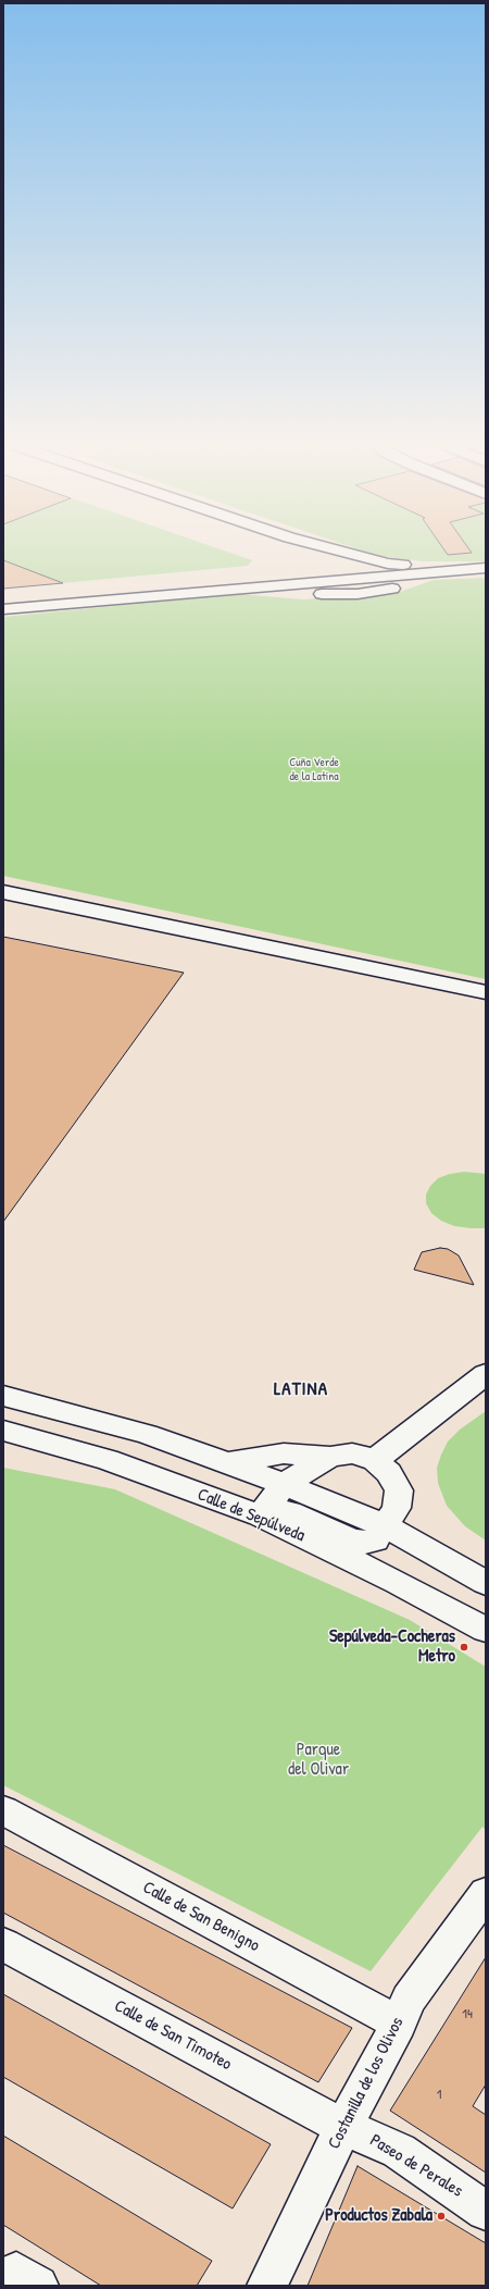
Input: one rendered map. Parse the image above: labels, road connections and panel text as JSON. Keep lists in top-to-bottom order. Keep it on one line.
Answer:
{"streets":{"street":["Calle de Sepúlveda","Calle de San Benigno","Calle de San Timoteo","Costanilla de los Olivos","Paseo de Perales"]},"crossings":[["Calle de San Benigno","Costanilla de los Olivos"],["Calle de San Timoteo","Costanilla de los Olivos"],["Calle de San Timoteo","Paseo de Perales"],["Costanilla de los Olivos","Paseo de Perales"]],"districts":["LATINA"],"parks":["Cuña Verde de la Latina","Parque del Olivar"],"places":["Sepúlveda-Cocheras Metro","Productos Zabala"],"house_numbers":["14","1"]}
